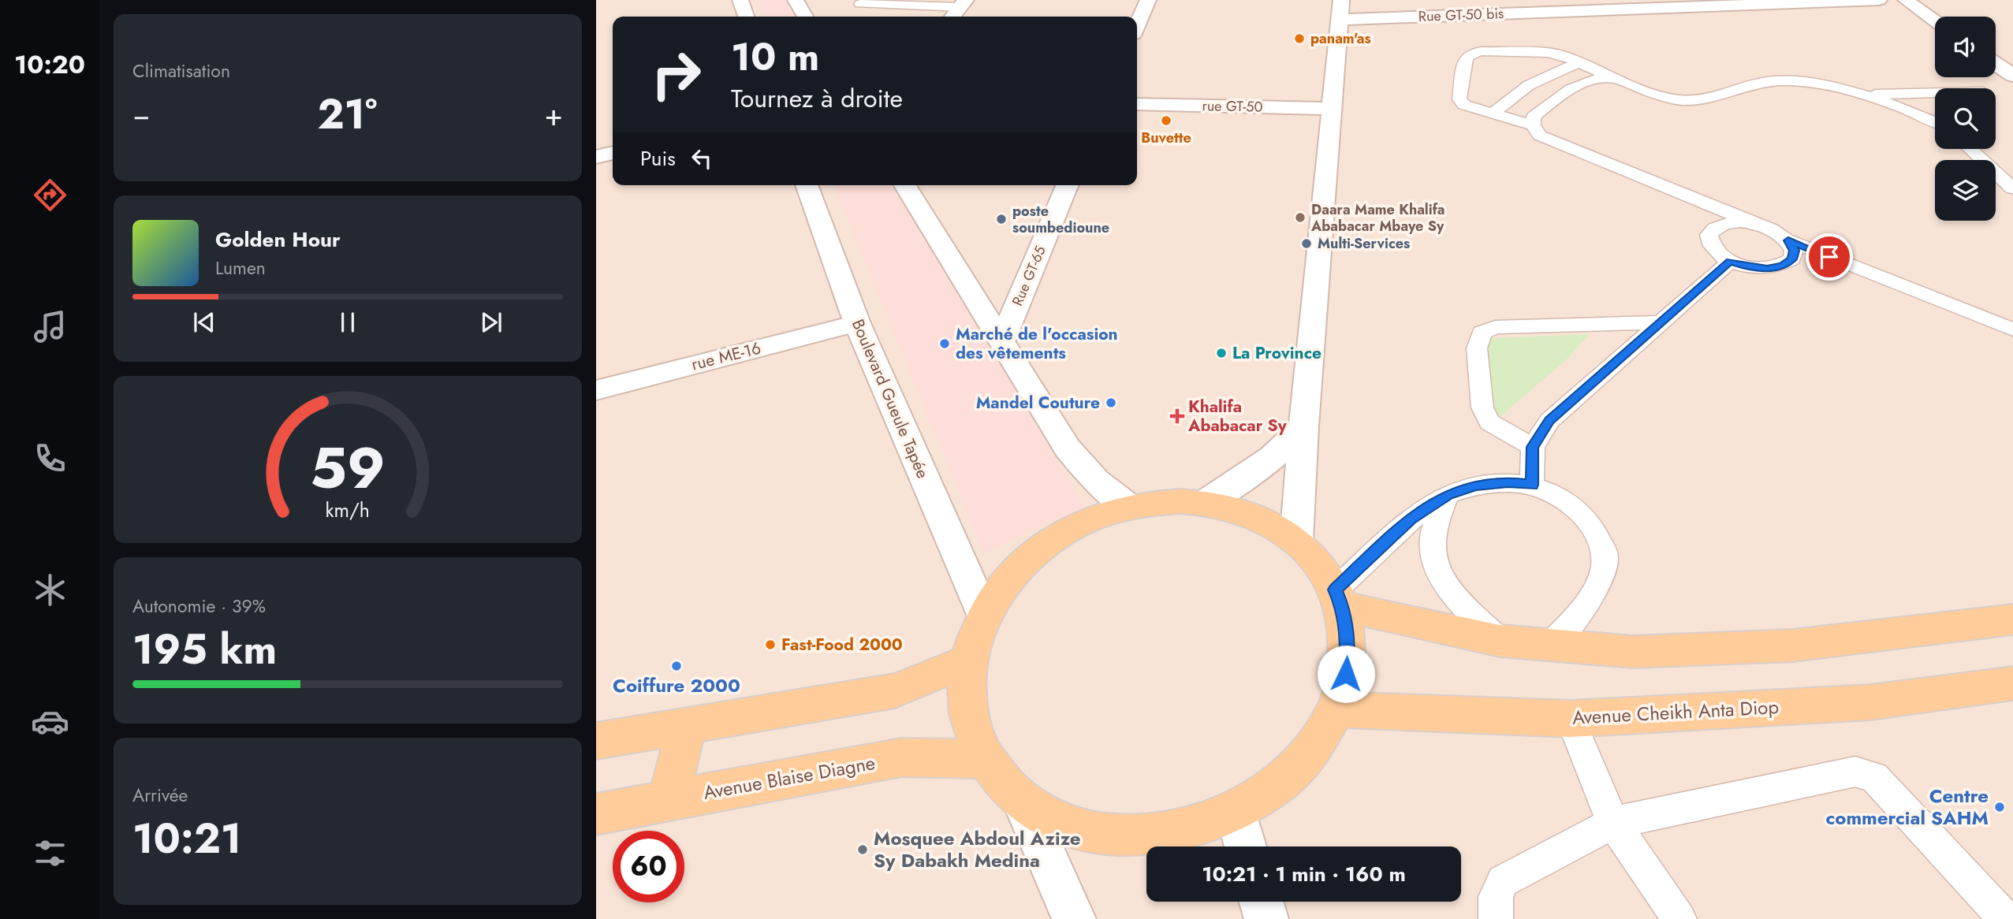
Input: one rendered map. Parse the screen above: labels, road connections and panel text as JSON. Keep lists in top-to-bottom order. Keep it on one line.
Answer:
{"streets":{"main road":["Avenue Cheikh Anta Diop","Avenue Blaise Diagne"],"street":["Rue GT-50 bis","rue GT-50","Rue GT-65","rue ME-16","Boulevard Gueule Tapée"]},"crossings":[["rue ME-16","Boulevard Gueule Tapée"]],"places":{"other":["panam'as","Buvette","Daara Mame Khalifa Ababacar Mbaye Sy","poste soumbedioune","Multi-Services","Marché de l'occasion des vêtements","La Province","Mandel Couture","Fast-Food 2000","Coiffure 2000","Centre commercial SAHM","Mosquee Abdoul Azize Sy Dabakh Medina"],"health":["Khalifa Ababacar Sy"]},"page":{"tabs":"10:20","tile":["Climatisation",["Autonomie · 39%","195 km"],["Arrivée","10:21"]],"turn":["10 m","Tournez à droite"],"heat":["−","21°","+"],"then":"Puis","song":["Golden Hour","Lumen"],"limit":"60","trip":"10:21 · 1 min · 160 m","gauge":["59","km/h"]}}
